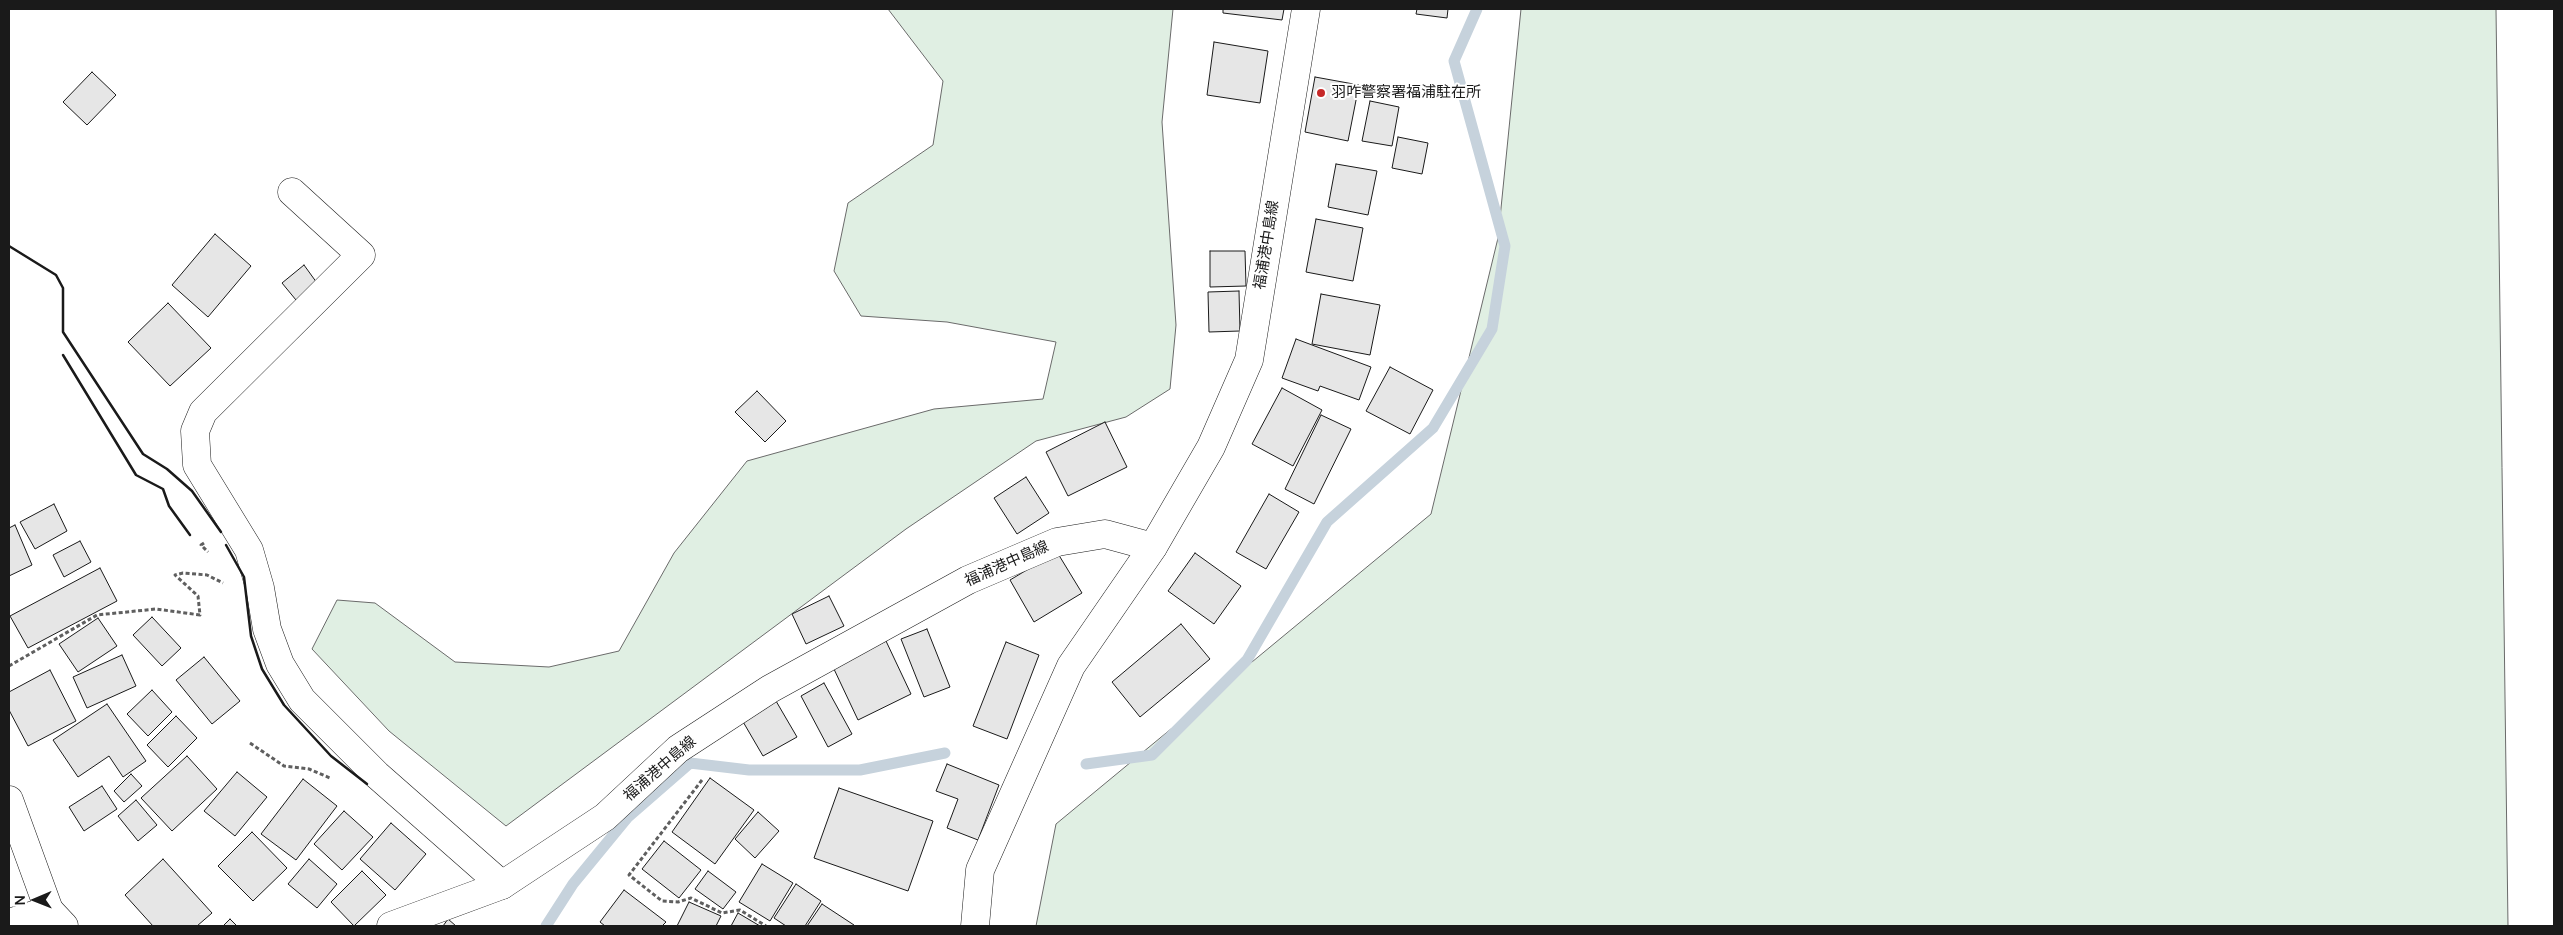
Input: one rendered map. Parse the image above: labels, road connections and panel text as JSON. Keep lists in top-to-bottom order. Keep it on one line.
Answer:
{"streets":{"street":["福浦港中島線"]},"places":["羽咋警察署福浦駐在所"],"north":"left"}
